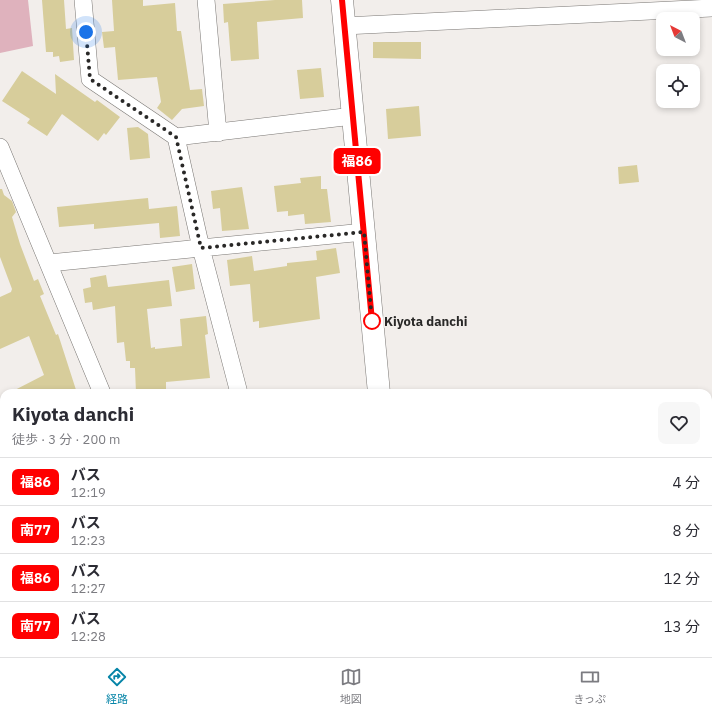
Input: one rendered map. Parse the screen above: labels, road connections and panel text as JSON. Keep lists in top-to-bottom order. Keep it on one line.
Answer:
{"places":["Kiyota danchi"],"lines":["bus line 福86"],"north":"top left","page":{"on_map":"福86","heading":["Kiyota danchi","徒歩 · 3 分 · 200 m"],"list":[{"mark":"福86","name":"バス","note":"12:19","value":"4 分"},{"mark":"南77","name":"バス","note":"12:23","value":"8 分"},{"mark":"福86","name":"バス","note":"12:27","value":"12 分"},{"mark":"南77","name":"バス","note":"12:28","value":"13 分"}],"tabs":["経路","地図","きっぷ"]}}
